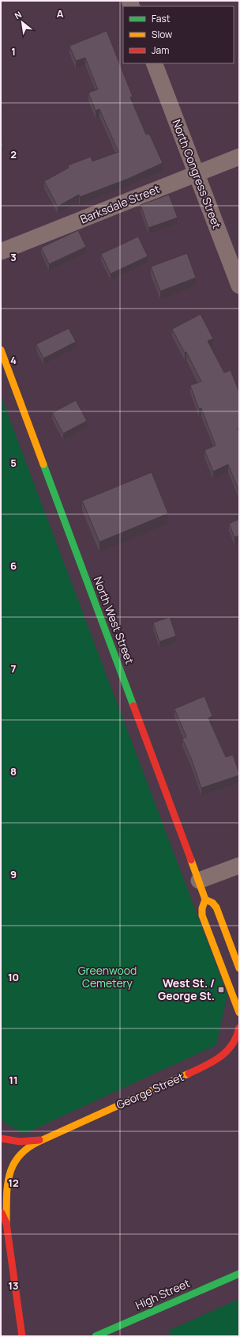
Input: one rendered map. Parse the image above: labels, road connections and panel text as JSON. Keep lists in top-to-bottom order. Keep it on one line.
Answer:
{"streets":{"street":["North Congress Street","Barksdale Street","North West Street","George Street","High Street"]},"crossings":[["North Congress Street","Barksdale Street"]],"parks":["Greenwood Cemetery"],"places":{"transit":["West St. / George St."]},"legend":["Fast","Slow","Jam"],"north":"top left","grid":{"columns":["A"],"rows":["1","2","3","4","5","6","7","8","9","10","11","12","13"]}}
